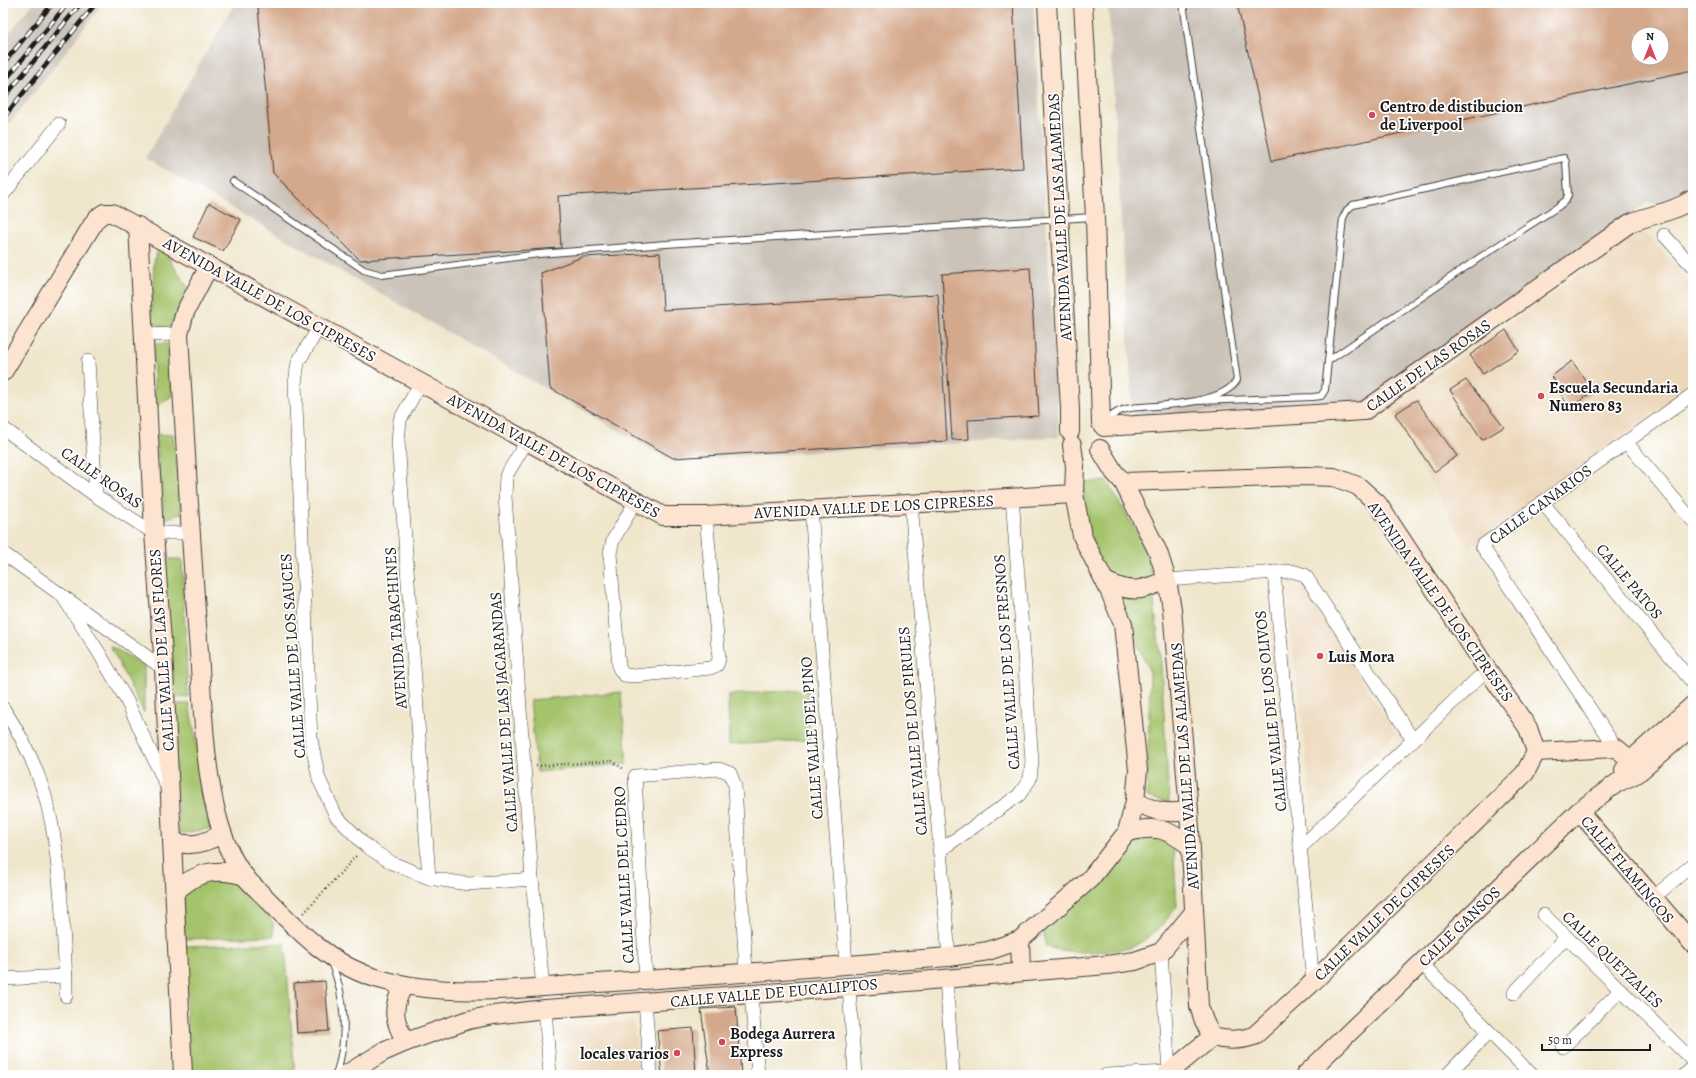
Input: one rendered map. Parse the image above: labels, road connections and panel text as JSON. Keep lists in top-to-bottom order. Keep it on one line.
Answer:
{"streets":{"street":["AVENIDA VALLE DE LAS ALAMEDAS","AVENIDA VALLE DE LOS CIPRESES","CALLE DE LAS ROSAS","CALLE ROSAS","CALLE CANARIOS","CALLE PATOS","AVENIDA TABACHINES","CALLE VALLE DE LAS FLORES","CALLE VALLE DE LOS SAUCES","CALLE VALLE DE LOS FRESNOS","CALLE VALLE DE LOS OLIVOS","CALLE VALLE DE LAS JACARANDAS","CALLE VALLE DE LOS PIRULES","CALLE VALLE DEL PINO","CALLE FLAMINGOS","CALLE VALLE DEL CEDRO","CALLE VALLE DE CIPRESES","CALLE GANSOS","CALLE QUETZALES","CALLE VALLE DE EUCALIPTOS"]},"crossings":[["AVENIDA VALLE DE LAS ALAMEDAS","AVENIDA VALLE DE LOS CIPRESES"],["AVENIDA VALLE DE LAS ALAMEDAS","CALLE DE LAS ROSAS"],["AVENIDA VALLE DE LAS ALAMEDAS","CALLE VALLE DE CIPRESES"],["AVENIDA VALLE DE LAS ALAMEDAS","CALLE VALLE DE EUCALIPTOS"],["AVENIDA VALLE DE LOS CIPRESES","AVENIDA TABACHINES"],["AVENIDA VALLE DE LOS CIPRESES","CALLE VALLE DE LAS FLORES"],["AVENIDA VALLE DE LOS CIPRESES","CALLE VALLE DE LOS SAUCES"],["AVENIDA VALLE DE LOS CIPRESES","CALLE VALLE DE LOS FRESNOS"],["AVENIDA VALLE DE LOS CIPRESES","CALLE VALLE DE LAS JACARANDAS"],["AVENIDA VALLE DE LOS CIPRESES","CALLE VALLE DE LOS PIRULES"],["AVENIDA VALLE DE LOS CIPRESES","CALLE VALLE DEL PINO"],["AVENIDA VALLE DE LOS CIPRESES","CALLE VALLE DE CIPRESES"],["CALLE ROSAS","CALLE VALLE DE LAS FLORES"],["CALLE CANARIOS","CALLE PATOS"],["CALLE CANARIOS","CALLE GANSOS"],["AVENIDA TABACHINES","CALLE VALLE DE LOS SAUCES"],["CALLE VALLE DE LOS SAUCES","CALLE VALLE DE LAS JACARANDAS"],["CALLE VALLE DE LOS FRESNOS","CALLE VALLE DE LOS PIRULES"],["CALLE VALLE DE LOS OLIVOS","CALLE VALLE DE CIPRESES"],["CALLE VALLE DE LAS JACARANDAS","CALLE VALLE DE EUCALIPTOS"],["CALLE VALLE DE LOS PIRULES","CALLE VALLE DE EUCALIPTOS"],["CALLE VALLE DEL PINO","CALLE VALLE DE EUCALIPTOS"],["CALLE FLAMINGOS","CALLE GANSOS"],["CALLE VALLE DEL CEDRO","CALLE VALLE DE EUCALIPTOS"]],"places":["Centro de distibucion de Liverpool","Escuela Secundaria Numero 83","Luis Mora","Bodega Aurrera Express","locales varios"],"scale_bar":"50 m","north":"top"}
